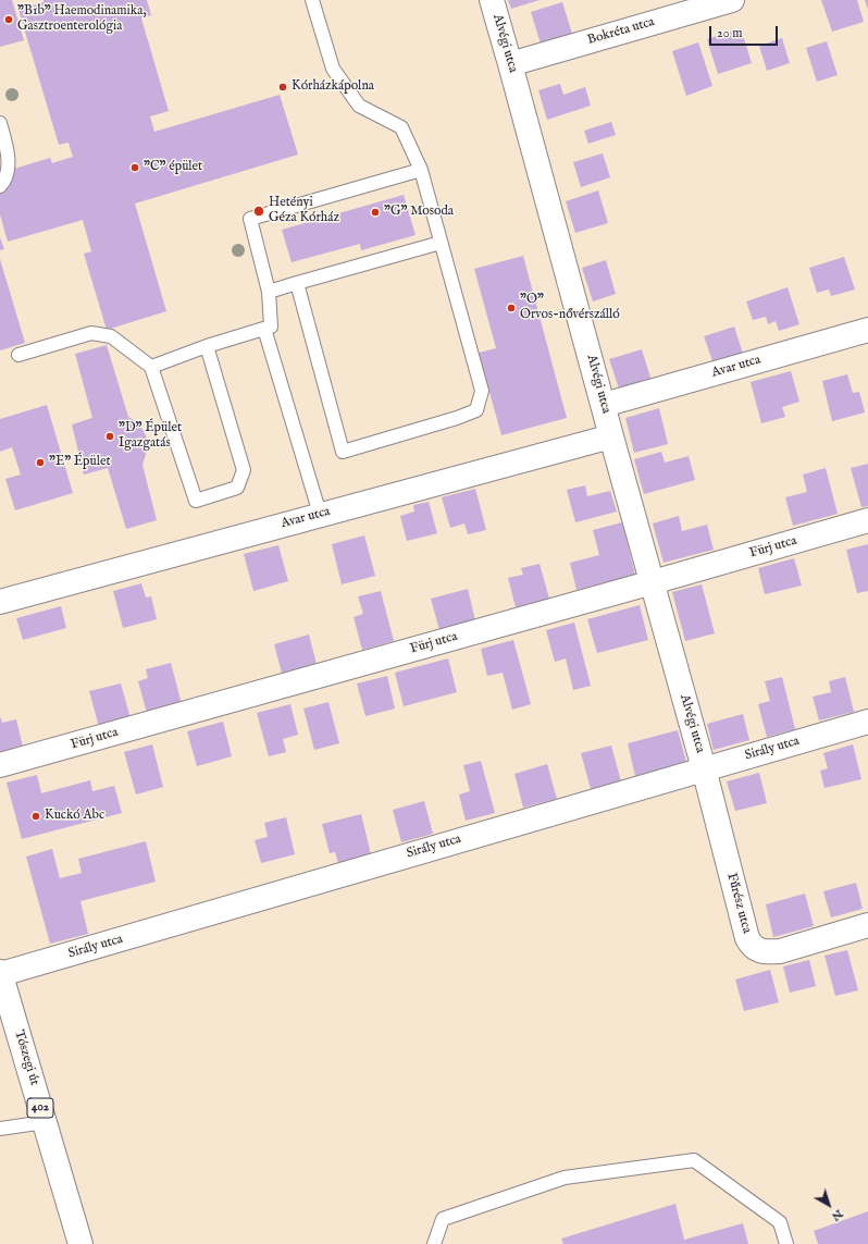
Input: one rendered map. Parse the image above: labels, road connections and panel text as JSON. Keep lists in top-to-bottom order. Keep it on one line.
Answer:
{"streets":{"street":["Bokréta utca","Alvégi utca","Avar utca","Fürj utca","Sirály utca","Fűrész utca","Tószegi út","402"]},"crossings":[["Bokréta utca","Alvégi utca"],["Alvégi utca","Avar utca"],["Alvégi utca","Fürj utca"],["Alvégi utca","Sirály utca"],["Alvégi utca","Fűrész utca"],["Sirály utca","Fűrész utca"],["Sirály utca","Tószegi út"]],"places":["\"B1b\" Haemodinamika, Gasztroenterológia","Kórházkápolna","\"C\" épület","Hetényi Géza Kórház","\"G\" Mosoda","\"O\" Orvos-nővérszálló","\"D\" Épület Igazgatás","\"E\" Épület","Kuckó Abc"],"scale_bar":"20 m","north":"bottom right"}
